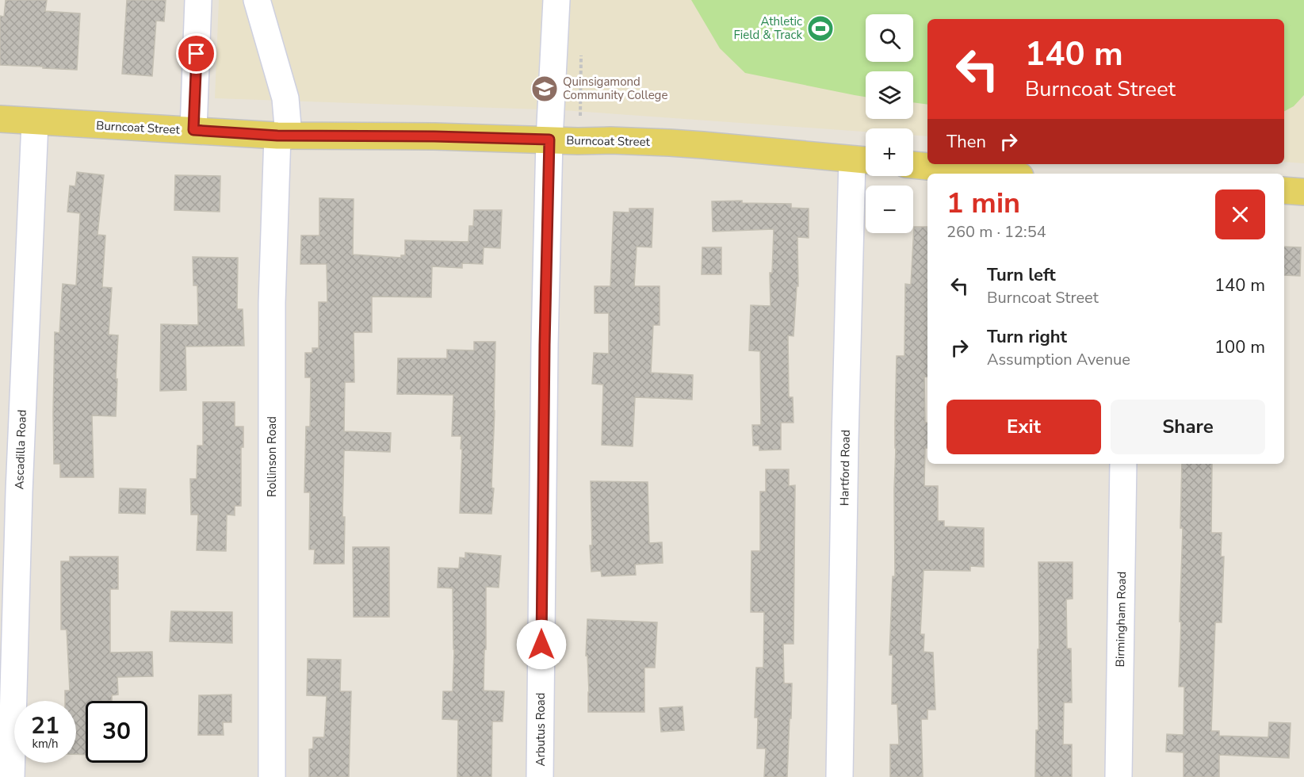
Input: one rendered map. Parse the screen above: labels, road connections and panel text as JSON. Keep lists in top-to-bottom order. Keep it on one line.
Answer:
{"streets":{"main road":["Burncoat Street"],"street":["Ascadilla Road","Rollinson Road","Hartford Road","Birmingham Road","Arbutus Road"]},"crossings":[["Burncoat Street","Ascadilla Road"],["Burncoat Street","Rollinson Road"],["Burncoat Street","Hartford Road"],["Burncoat Street","Arbutus Road"]],"places":{"sports":["Athletic Field & Track"],"school or university":["Quinsigamond Community College"]},"page":{"map_buttons":["+","−"],"turn":["140 m","Burncoat Street"],"then":"Then","heading":["1 min","260 m · 12:54"],"list":[{"name":"Turn left","note":"Burncoat Street","value":"140 m"},{"name":"Turn right","note":"Assumption Avenue","value":"100 m"}],"buttons":["Exit","Share"],"speed":"21 km/h","limit":"30"}}
